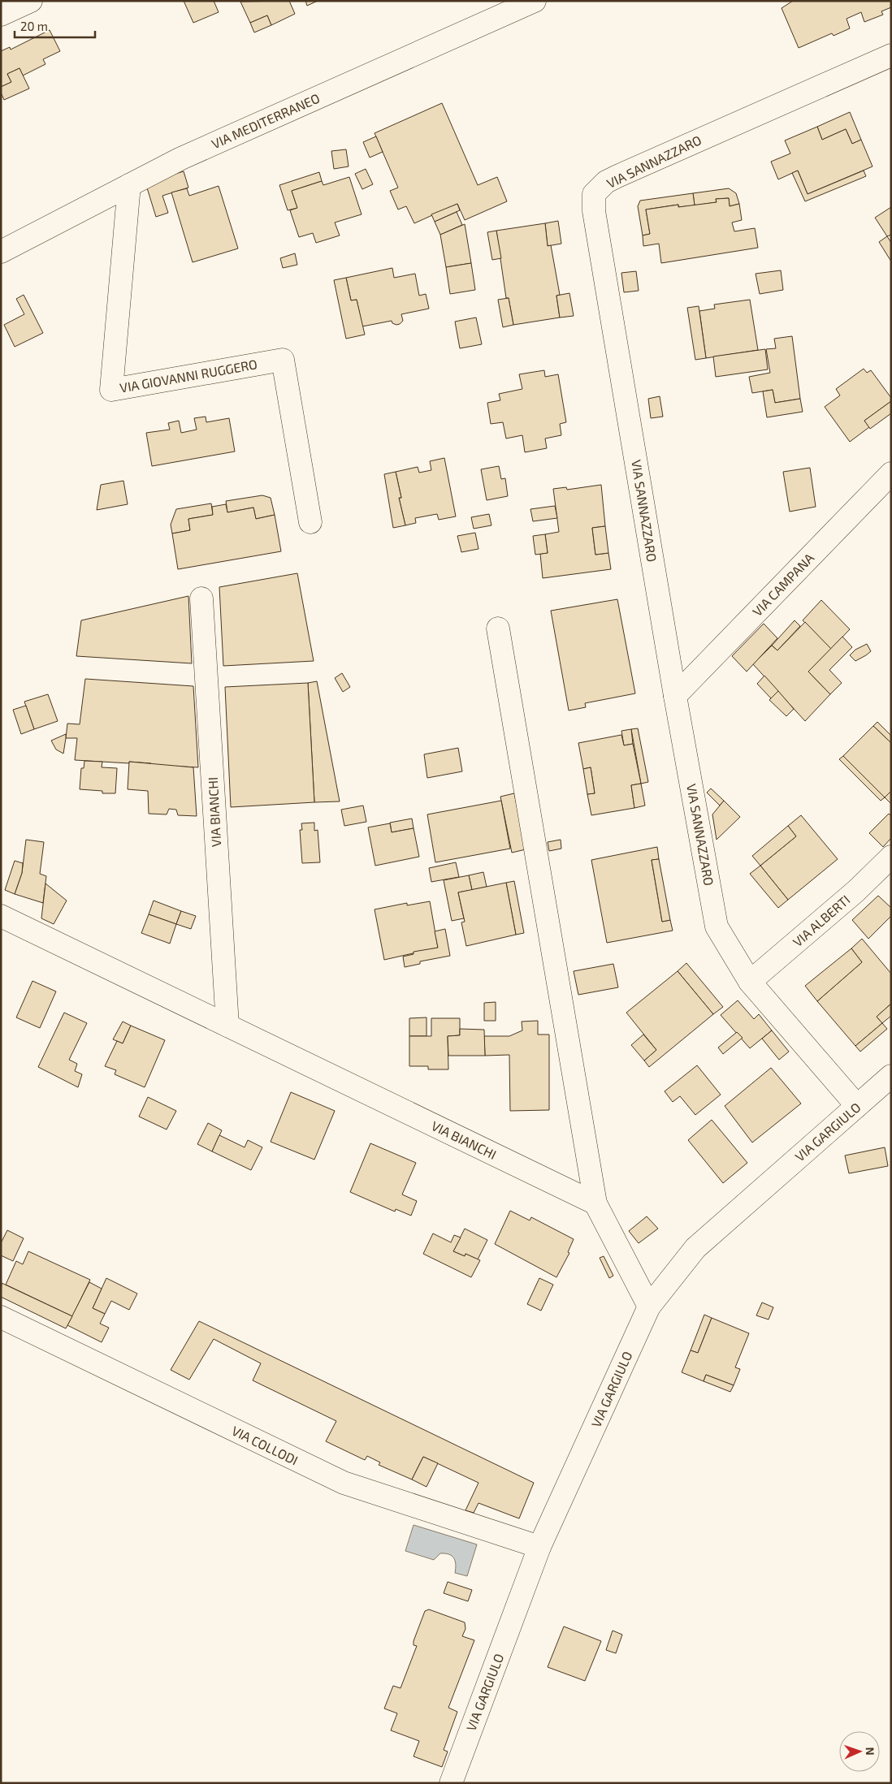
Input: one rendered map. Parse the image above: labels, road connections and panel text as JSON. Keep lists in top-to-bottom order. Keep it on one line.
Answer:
{"streets":{"street":["VIA MEDITERRANEO","VIA SANNAZZARO","VIA GIOVANNI RUGGERO","VIA CAMPANA","VIA BIANCHI","VIA ALBERTI","VIA GARGIULO","VIA COLLODI"]},"crossings":[["VIA MEDITERRANEO","VIA GIOVANNI RUGGERO"],["VIA SANNAZZARO","VIA CAMPANA"],["VIA SANNAZZARO","VIA ALBERTI"],["VIA SANNAZZARO","VIA GARGIULO"],["VIA GARGIULO","VIA COLLODI"]],"scale_bar":"20 m","north":"right"}
